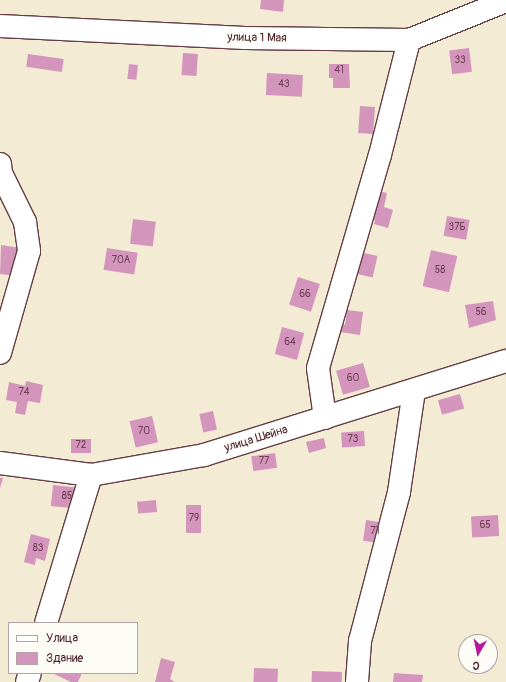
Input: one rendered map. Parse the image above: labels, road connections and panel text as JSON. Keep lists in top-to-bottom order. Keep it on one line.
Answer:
{"streets":{"street":["улица 1 Мая","улица Шейна"]},"house_numbers":["33","41","43","37Б","70А","58","66","56","64","60","74","70","73","72","77","85","79","65","71","83"],"legend":["Улица","Здание"],"north":"bottom"}
